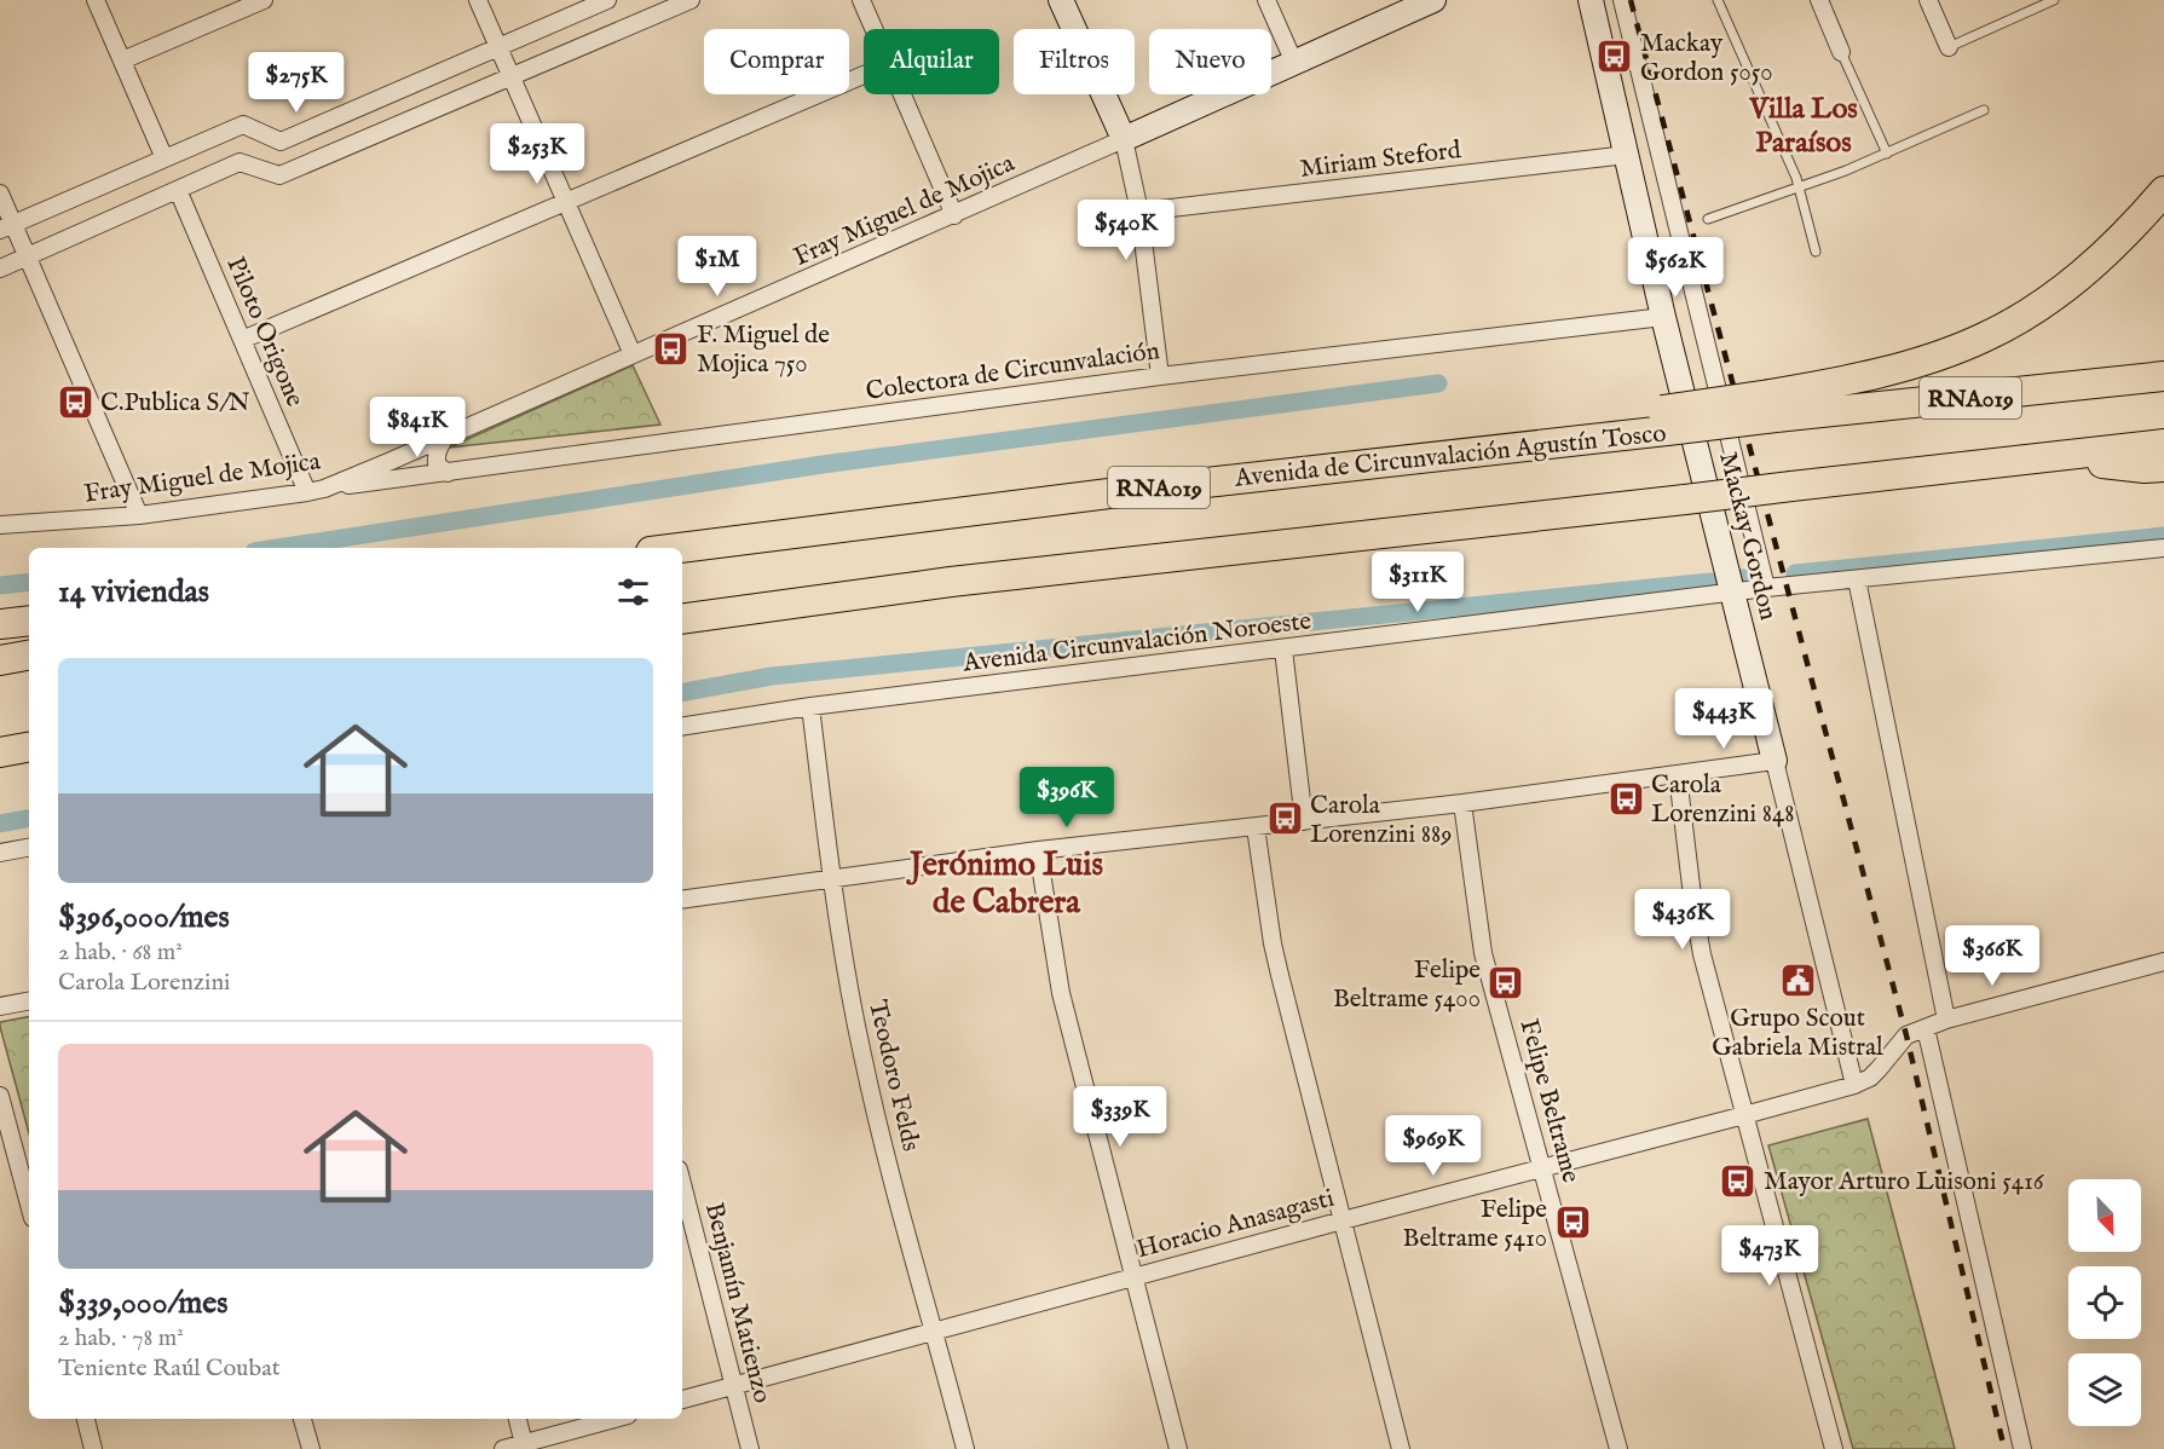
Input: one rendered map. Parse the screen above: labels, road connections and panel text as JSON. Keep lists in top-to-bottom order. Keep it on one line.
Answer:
{"streets":{"highway":["RNA019","Avenida de Circunvalación Agustín Tosco"],"main road":["Mackay Gordon"],"street":["Miriam Steford","Fray Miguel de Mojica","Piloto Origone","Colectora de Circunvalación","Avenida Circunvalación Noroeste","Teodoro Felds","Felipe Beltrame","Horacio Anasagasti","Benjamín Matienzo"]},"crossings":[["Miriam Steford","Mackay Gordon"],["Fray Miguel de Mojica","Piloto Origone"],["Fray Miguel de Mojica","Colectora de Circunvalación"],["Colectora de Circunvalación","Mackay Gordon"],["Mackay Gordon","Avenida Circunvalación Noroeste"],["Mackay Gordon","Horacio Anasagasti"],["Avenida Circunvalación Noroeste","Teodoro Felds"],["Teodoro Felds","Horacio Anasagasti"],["Felipe Beltrame","Horacio Anasagasti"],["Horacio Anasagasti","Benjamín Matienzo"]],"districts":["Villa Los Paraísos","Jerónimo Luis de Cabrera"],"places":{"bus stop":["Mackay Gordon 5050","F. Miguel de Mojica 750","C.Publica S/N","Carola Lorenzini 848","Carola Lorenzini 889","Felipe Beltrame 5400","Mayor Arturo Luisoni 5416","Felipe Beltrame 5410"],"public building":["Grupo Scout Gabriela Mistral"]},"north":"bottom right","page":{"chip":["Comprar","Alquilar","Filtros","Nuevo"],"price":["$275K","$253K","$540K","$1M","$562K","$841K","$311K","$443K","$396K","$436K","$366K","$339K","$969K","$473K"],"heading":"14 viviendas","list":[{"name":"$396,000/mes","note":"2 hab. · 68 m² · Carola Lorenzini"},{"name":"$339,000/mes","note":"2 hab. · 78 m² · Teniente Raúl Coubat"}]}}
